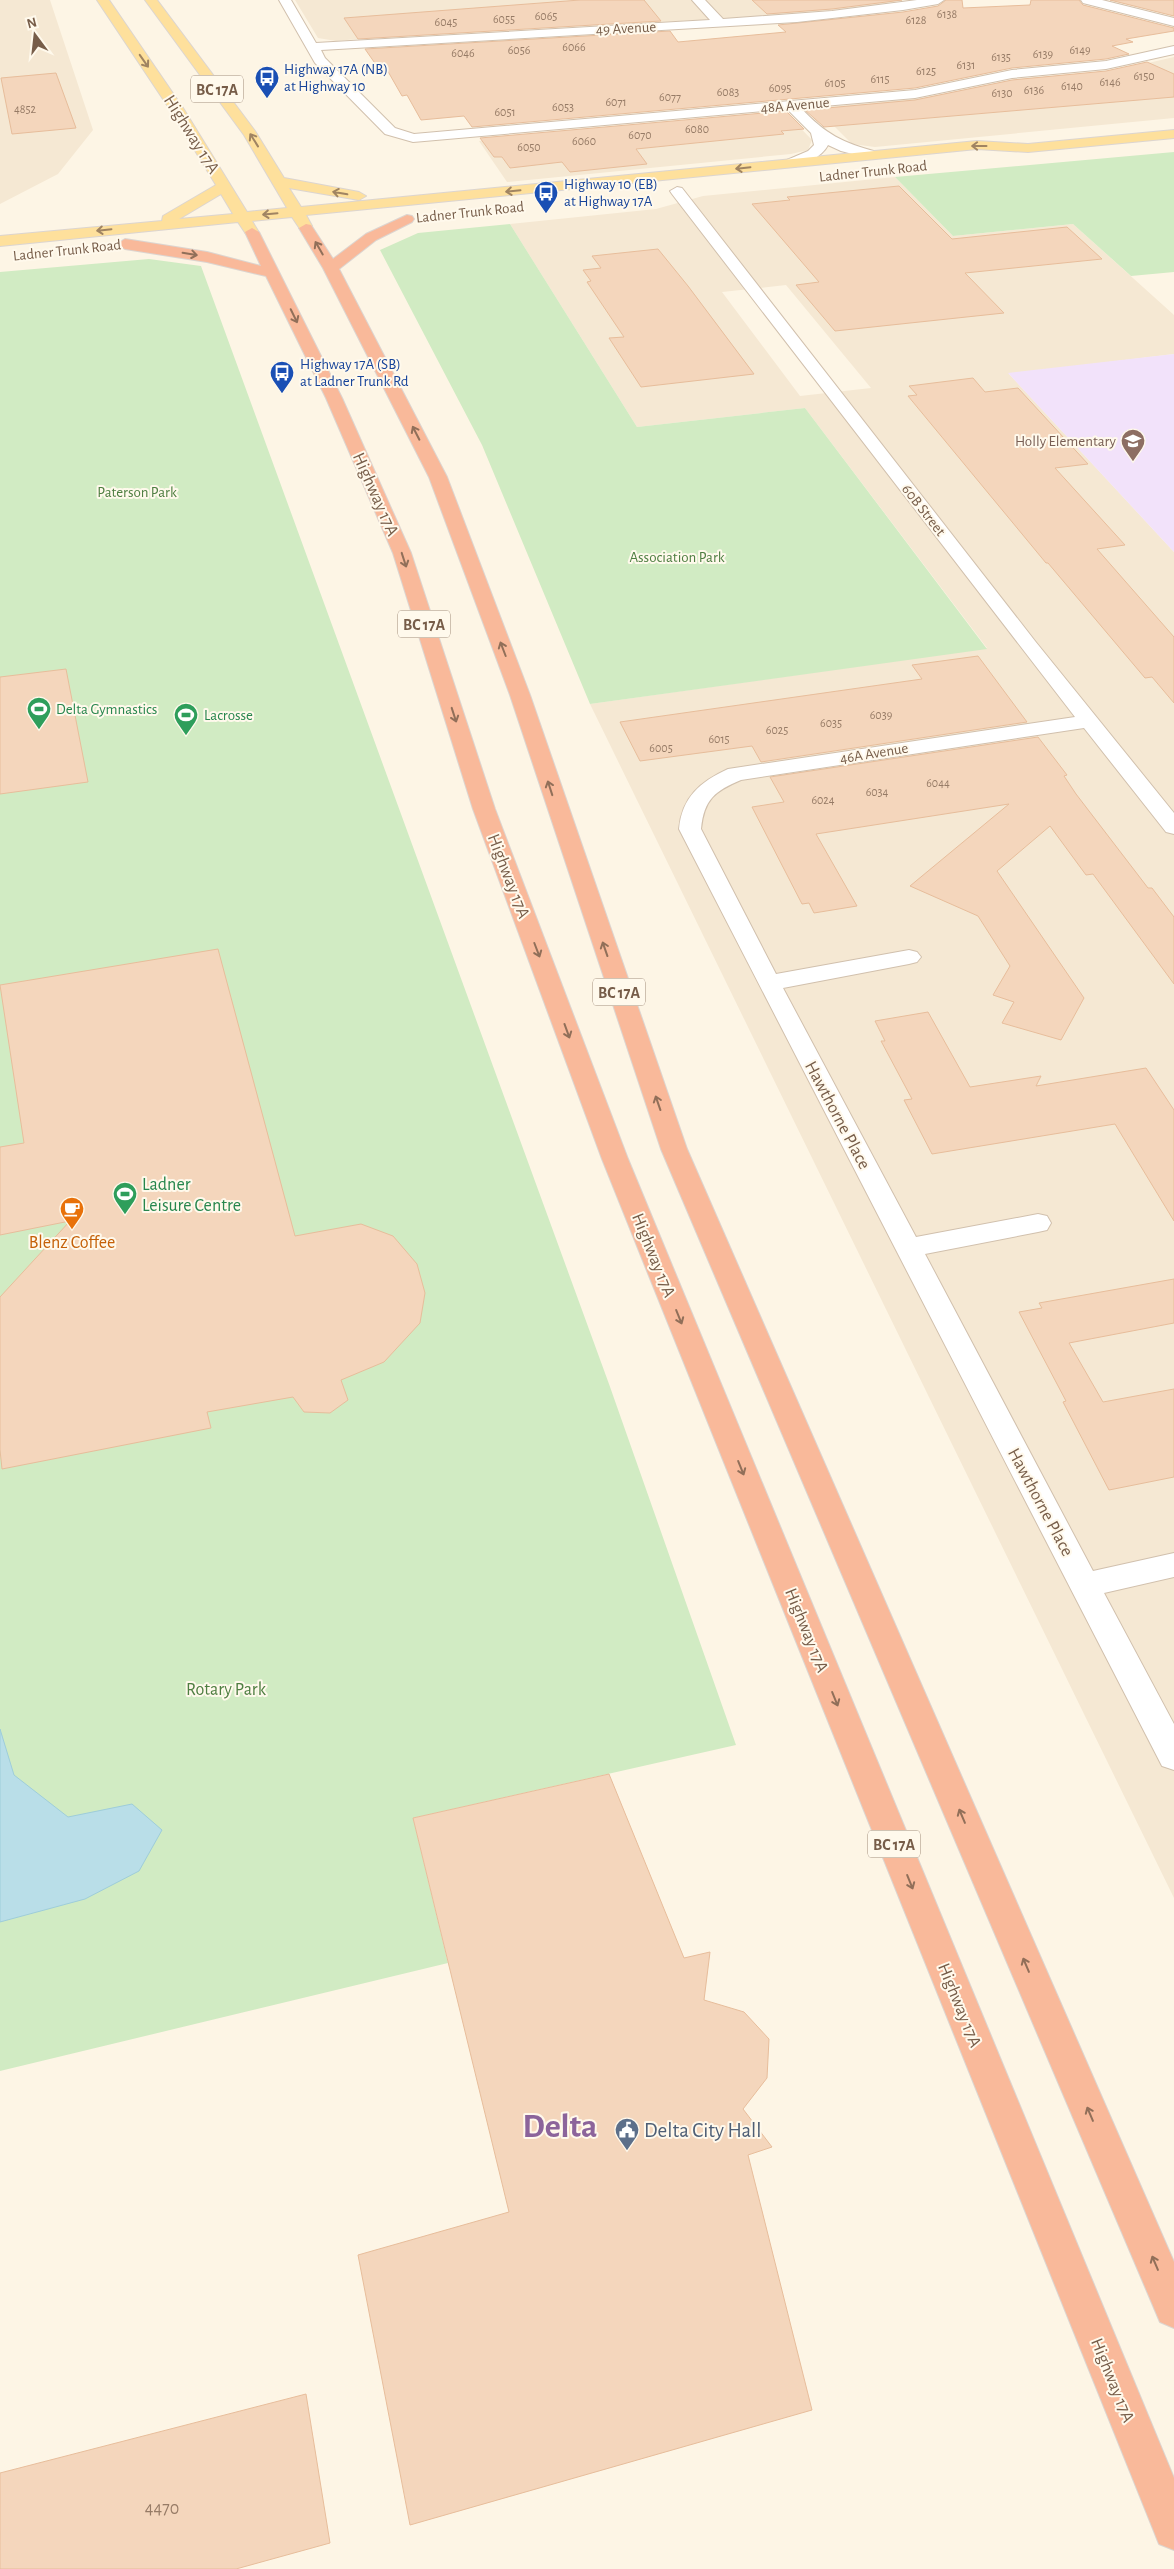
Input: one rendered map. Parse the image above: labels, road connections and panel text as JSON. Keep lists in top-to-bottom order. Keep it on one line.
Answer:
{"streets":{"highway":["BC 17A","Highway 17A"],"main road":["Ladner Trunk Road"],"street":["49 Avenue","48A Avenue","60B Street","46A Avenue","Hawthorne Place"]},"crossings":[["49 Avenue","48A Avenue"],["BC 17A","Ladner Trunk Road"],["Highway 17A","Ladner Trunk Road"],["60B Street","46A Avenue"],["46A Avenue","Hawthorne Place"]],"one_way":["Highway 17A"],"districts":["Delta"],"parks":["Paterson Park","Association Park","Rotary Park"],"places":{"bus stop":["Highway 17A (NB) at Highway 10","Highway 10 (EB) at Highway 17A","Highway 17A (SB) at Ladner Trunk Rd"],"school or university":["Holly Elementary"],"sports":["Delta Gymnastics","Lacrosse","Ladner Leisure Centre"],"cafe":["Blenz Coffee"],"public building":["Delta City Hall"]},"house_numbers":["6138","6065","6055","6128","6045","6066","6056","6149","6046","6139","6135","6131","6125","6150","6115","6146","6105","6140","6095","6136","6083","6130","6077","6071","6053","4852","6051","6080","6070","6060","6050","6039","6035","6025","6015","6005","6044","6034","6024","4470"],"north":"top"}
